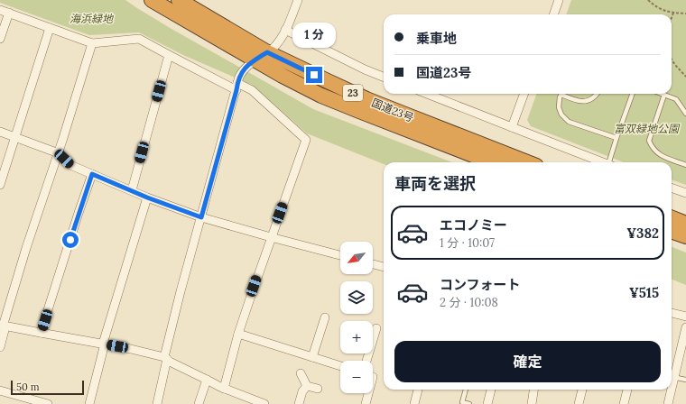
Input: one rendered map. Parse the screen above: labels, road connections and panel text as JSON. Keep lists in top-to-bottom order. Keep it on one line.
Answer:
{"streets":{"highway":["23","国道23号"]},"parks":["海浜緑地","富双緑地公園"],"scale_bar":"50 m","north":"bottom left","page":{"banner":["乗車地","国道23号"],"bubble":"1 分","heading":"車両を選択","list":[{"name":"エコノミー","note":"1 分 · 10:07","value":"¥382"},{"name":"コンフォート","note":"2 分 · 10:08","value":"¥515"}],"map_buttons":["+","−"],"buttons":"確定","scale":"50 m"}}
